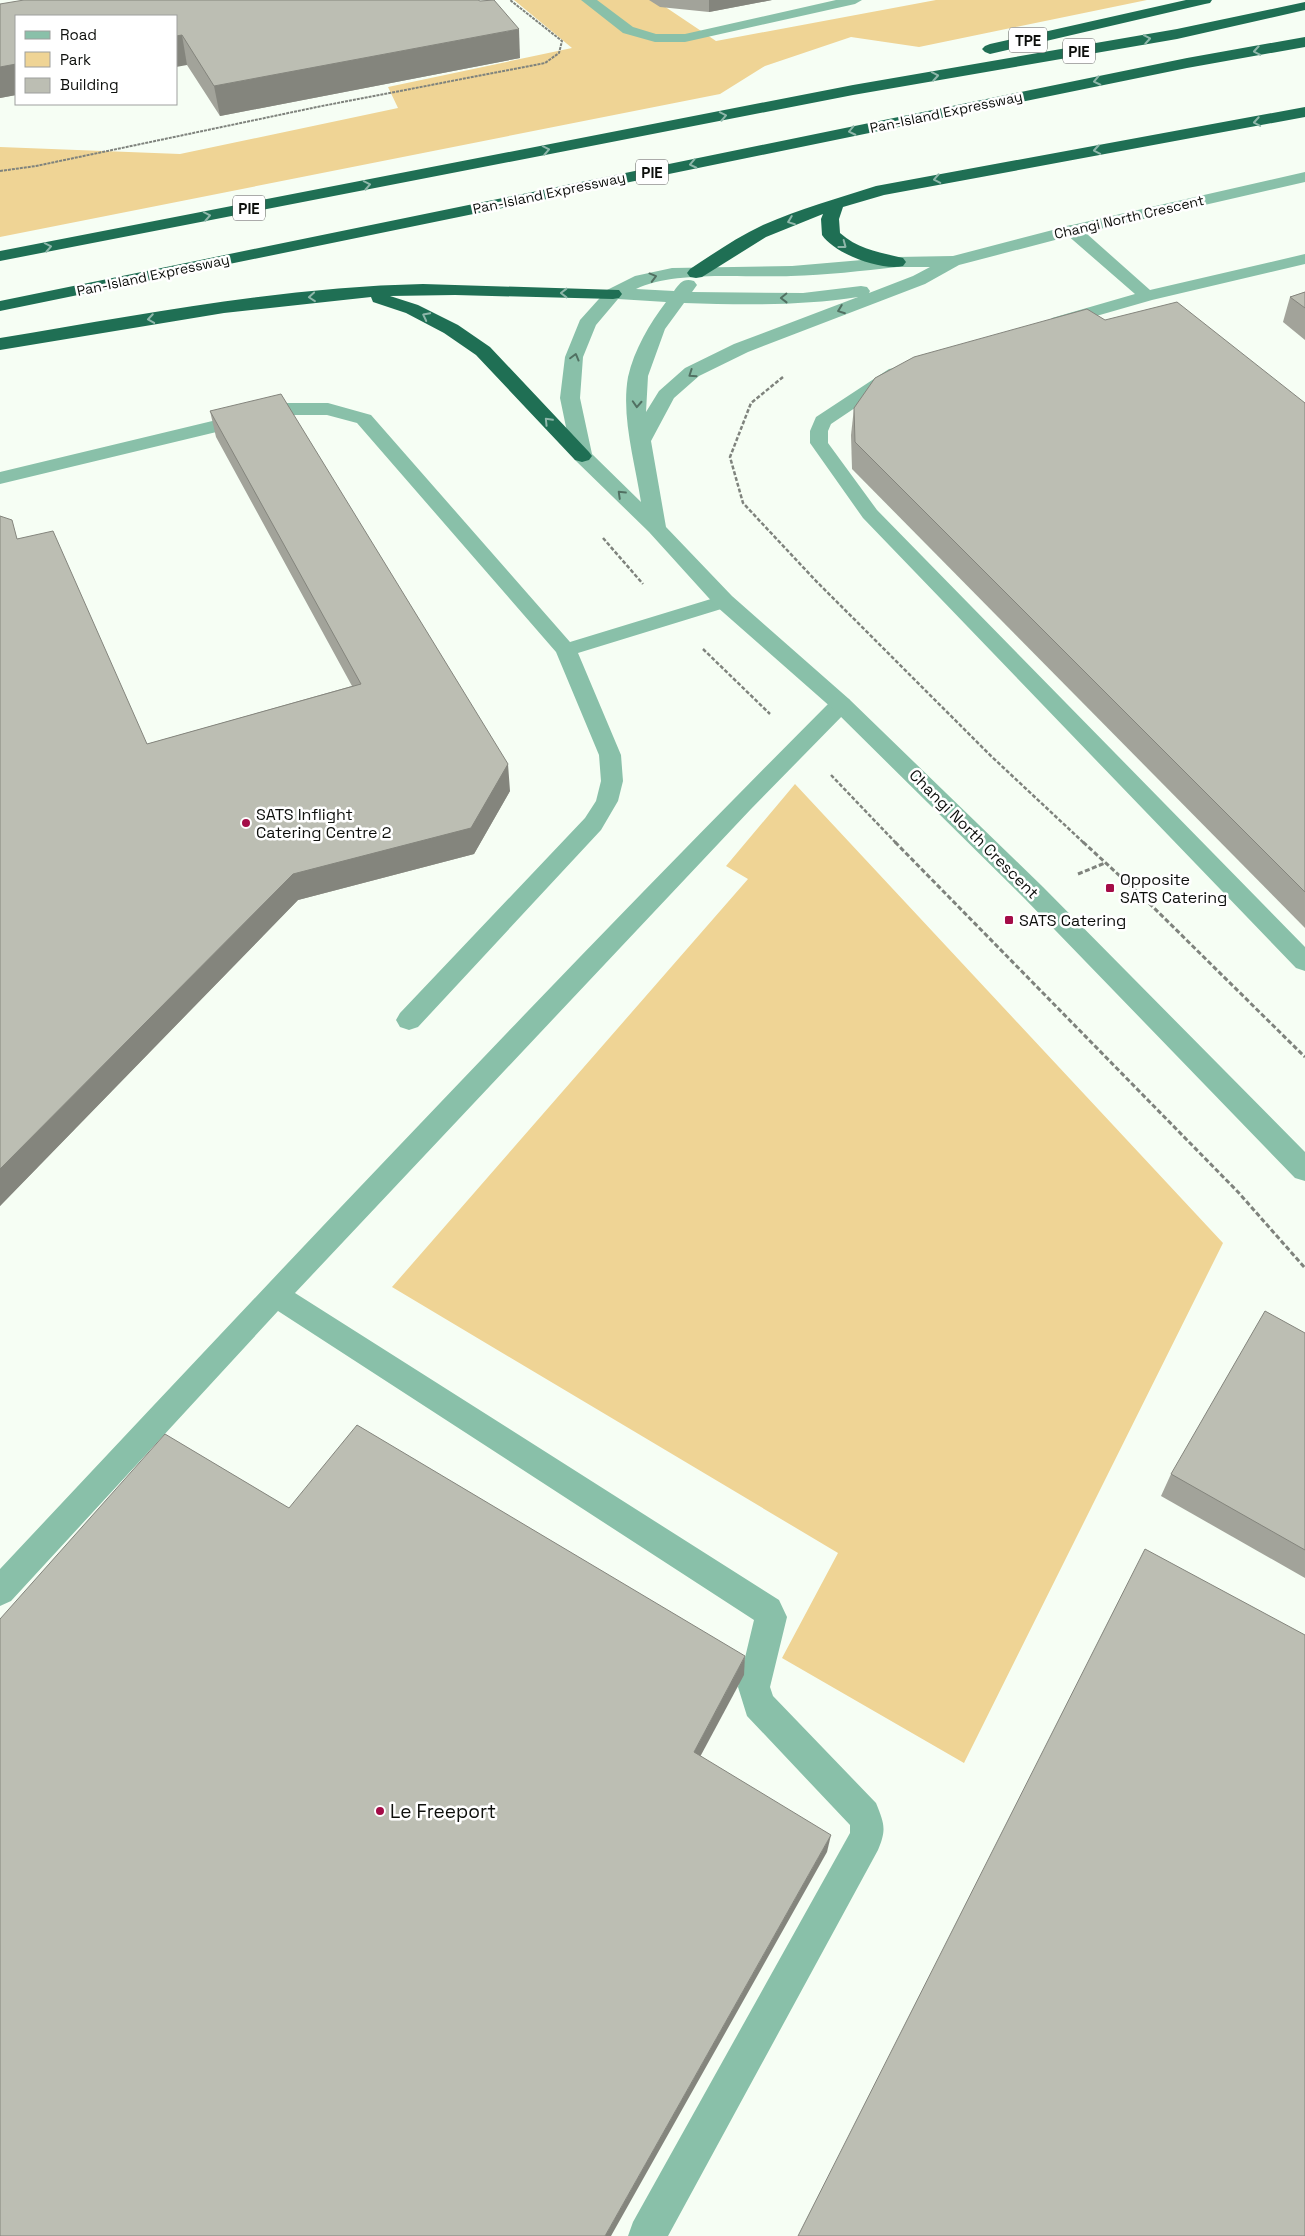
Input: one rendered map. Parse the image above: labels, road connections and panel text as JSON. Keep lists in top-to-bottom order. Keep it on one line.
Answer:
{"streets":{"highway":["TPE","PIE","Pan-Island Expressway"],"street":["Changi North Crescent"]},"places":{"other":["SATS Inflight Catering Centre 2","Le Freeport"],"transit":["Opposite SATS Catering","SATS Catering"]},"legend":["Road","Park","Building"]}
